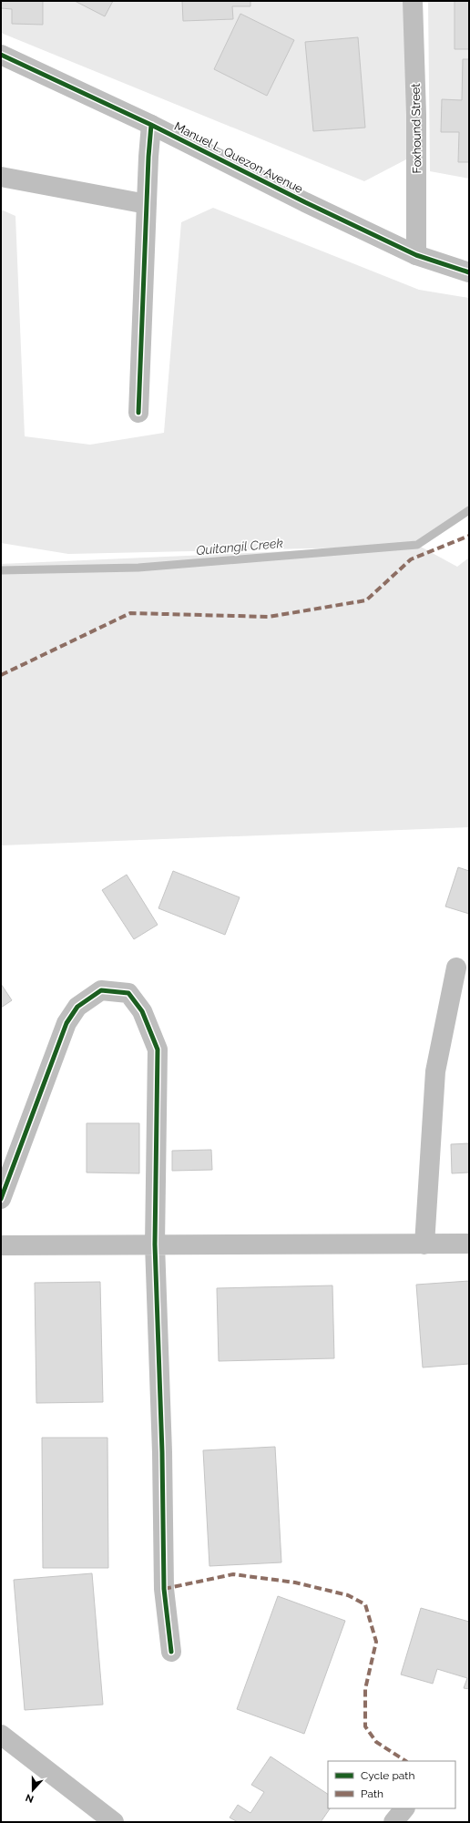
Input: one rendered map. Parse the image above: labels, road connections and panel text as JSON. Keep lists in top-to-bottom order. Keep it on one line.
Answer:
{"streets":{"street":["Foxhound Street","Manuel L. Quezon Avenue"]},"crossings":[["Foxhound Street","Manuel L. Quezon Avenue"]],"water":["Quitangil Creek"],"legend":["Cycle path","Path"],"north":"bottom"}
